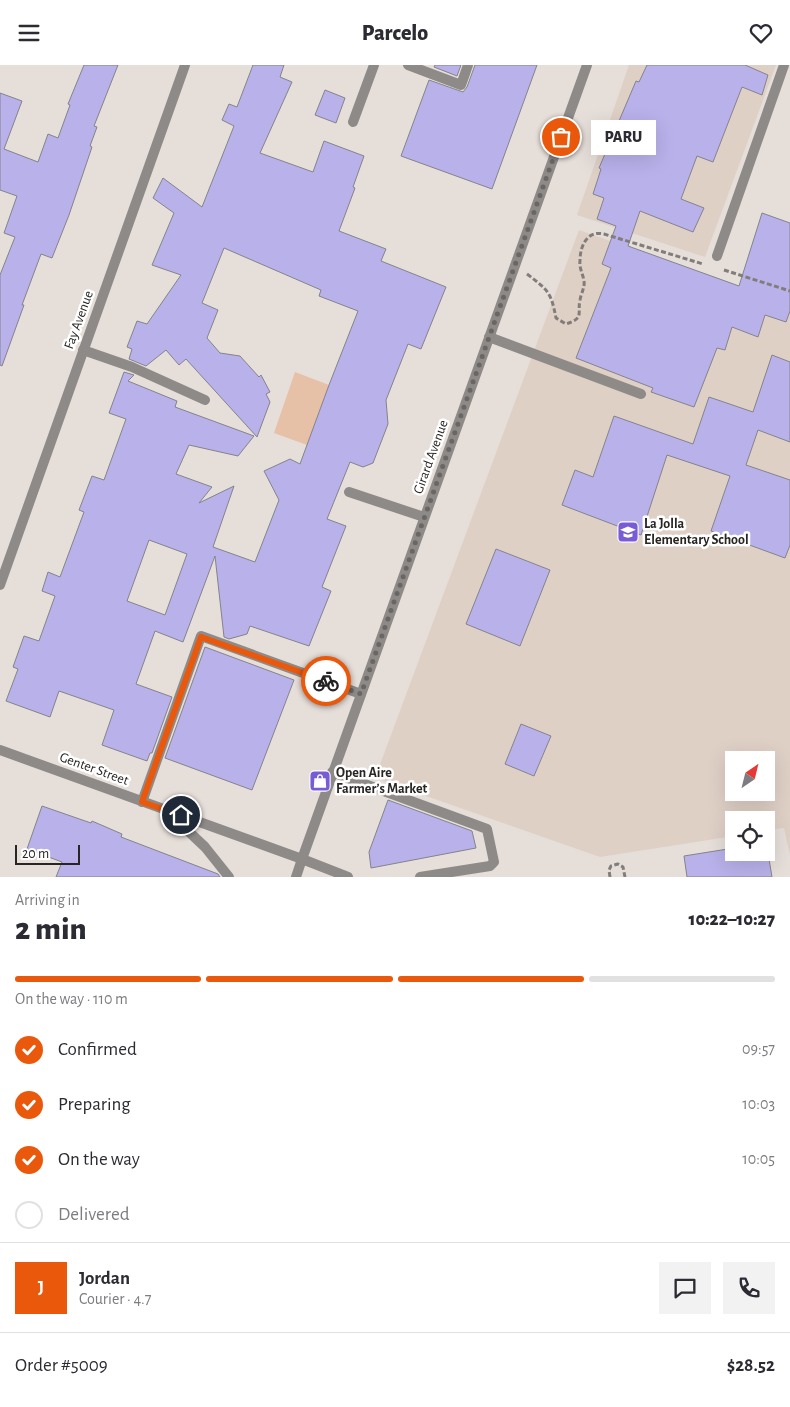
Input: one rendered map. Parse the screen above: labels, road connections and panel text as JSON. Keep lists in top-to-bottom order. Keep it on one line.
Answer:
{"streets":{"street":["Fay Avenue","Girard Avenue","Genter Street"]},"crossings":[["Girard Avenue","Genter Street"]],"places":{"other":["PARU"],"school or university":["La Jolla Elementary School"],"shop":["Open Aire Farmer’s Market"]},"scale_bar":"20 m","north":"top right","page":{"header":"Parcelo","bubble":"PARU","scale":"20 m","heading":["2 min","Arriving in","10:22–10:27"],"panel":["Jordan","Courier · 4.7","Order #5009","$28.52"],"bar":"On the way · 110 m","list":[["Confirmed","09:57"],["Preparing","10:03"],["On the way","10:05"],"Delivered"],"round":"J"}}
